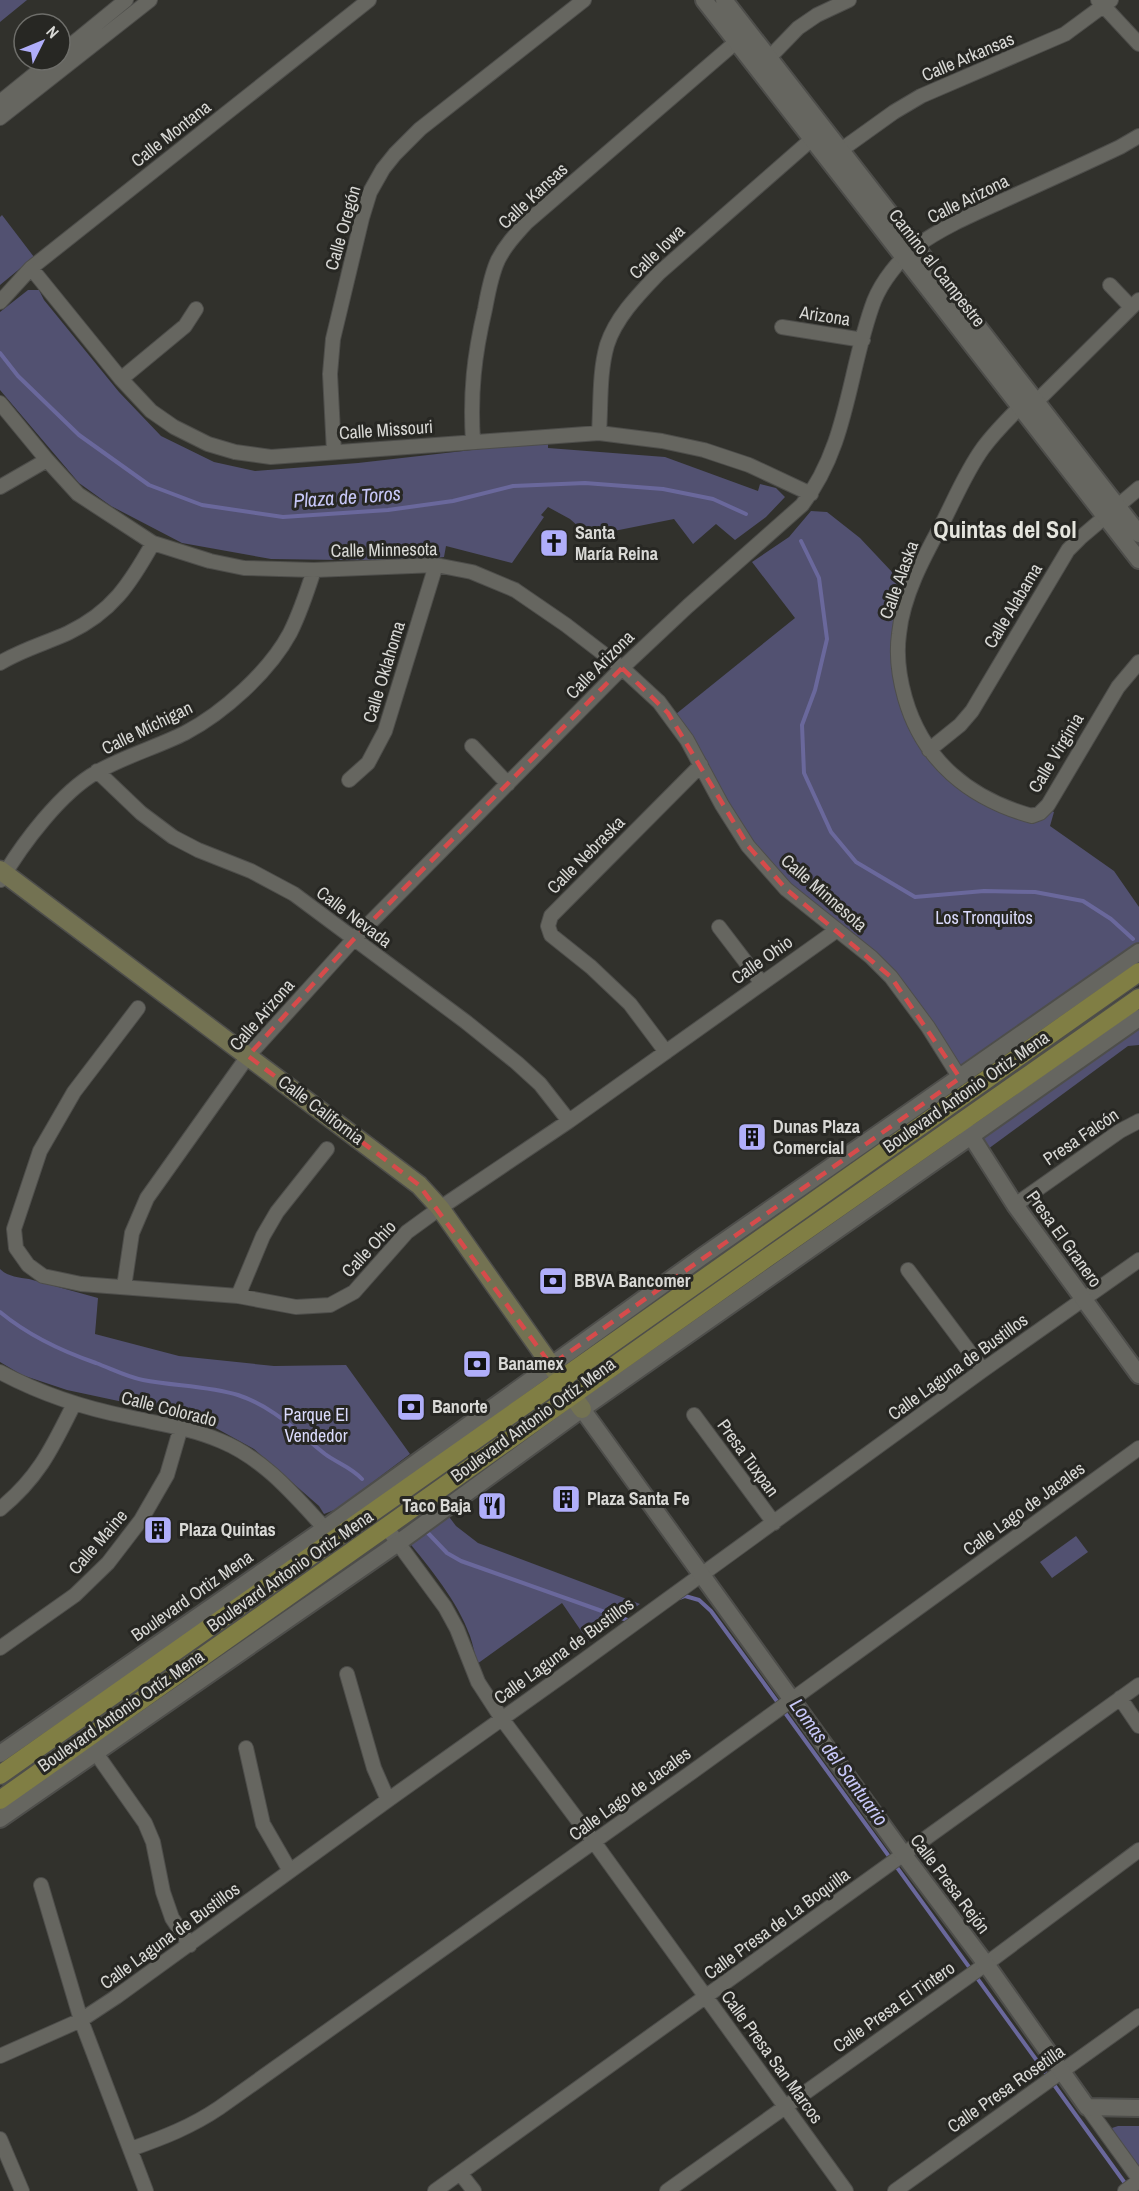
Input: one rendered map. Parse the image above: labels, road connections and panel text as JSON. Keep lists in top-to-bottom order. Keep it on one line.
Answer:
{"streets":{"main road":["Boulevard Antonio Ortiz Mena","Calle California"],"street":["Calle Arkansas","Calle Montana","Calle Kansas","Calle Arizona","Calle Oregón","Calle Iowa","Camino al Campestre","Arizona","Calle Missouri","Calle Minnesota","Calle Alaska","Calle Alabama","Calle Oklahoma","Calle Míchigan","Calle Virginia","Calle Nebraska","Calle Nevada","Calle Ohio","Presa Falcón","Presa El Granero","Calle Laguna de Bustillos","Calle Colorado","Boulevard Antonio Ortíz Mena","Presa Tuxpan","Calle Lago de Jacales","Calle Maine","Boulevard Ortiz Mena","Calle Presa Rejón","Calle Presa de La Boquilla","Calle Presa El Tintero","Calle Presa San Marcos","Calle Presa Rosetilla"]},"crossings":[["Calle Arkansas","Camino al Campestre"],["Calle Montana","Calle Missouri"],["Calle Kansas","Camino al Campestre"],["Calle Kansas","Calle Missouri"],["Calle Arizona","Camino al Campestre"],["Calle Arizona","Arizona"],["Calle Arizona","Calle Missouri"],["Calle Arizona","Calle Minnesota"],["Calle Arizona","Calle Nevada"],["Calle Arizona","Calle Ohio"],["Calle Arizona","Calle California"],["Calle Oregón","Calle Missouri"],["Calle Iowa","Camino al Campestre"],["Calle Iowa","Calle Missouri"],["Camino al Campestre","Calle Alaska"],["Camino al Campestre","Calle Alabama"],["Calle Minnesota","Calle Oklahoma"],["Calle Minnesota","Calle Míchigan"],["Calle Minnesota","Calle Nebraska"],["Calle Minnesota","Calle Ohio"],["Calle Minnesota","Boulevard Antonio Ortiz Mena"],["Calle Alaska","Calle Alabama"],["Calle Alaska","Calle Virginia"],["Calle Alabama","Calle Virginia"],["Calle Míchigan","Calle Nevada"],["Calle Míchigan","Calle California"],["Calle Nebraska","Calle Ohio"],["Calle Nevada","Calle Ohio"],["Calle Ohio","Calle California"],["Boulevard Antonio Ortiz Mena","Calle California"],["Boulevard Antonio Ortiz Mena","Presa El Granero"],["Boulevard Antonio Ortiz Mena","Calle Colorado"],["Boulevard Antonio Ortiz Mena","Boulevard Antonio Ortíz Mena"],["Boulevard Antonio Ortiz Mena","Boulevard Ortiz Mena"],["Boulevard Antonio Ortiz Mena","Calle Presa Rejón"],["Boulevard Antonio Ortiz Mena","Calle Presa San Marcos"],["Calle California","Calle Presa Rejón"],["Presa Falcón","Presa El Granero"],["Presa El Granero","Calle Laguna de Bustillos"],["Calle Laguna de Bustillos","Presa Tuxpan"],["Calle Laguna de Bustillos","Calle Presa Rejón"],["Calle Laguna de Bustillos","Calle Presa San Marcos"],["Calle Colorado","Calle Maine"],["Calle Colorado","Boulevard Ortiz Mena"],["Calle Lago de Jacales","Calle Presa Rejón"],["Calle Lago de Jacales","Calle Presa San Marcos"],["Calle Presa Rejón","Calle Presa de La Boquilla"],["Calle Presa Rejón","Calle Presa El Tintero"],["Calle Presa Rejón","Calle Presa Rosetilla"],["Calle Presa de La Boquilla","Calle Presa San Marcos"],["Calle Presa El Tintero","Calle Presa San Marcos"]],"districts":["Quintas del Sol"],"water":["Plaza de Toros","Lomas del Santuario"],"parks":["Los Tronquitos","Parque El Vendedor"],"places":{"church":["Santa María Reina"],"building":["Dunas Plaza Comercial","Plaza Santa Fe","Plaza Quintas"],"bank":["BBVA Bancomer","Banamex","Banorte"],"restaurant":["Taco Baja"]},"north":"top right"}
